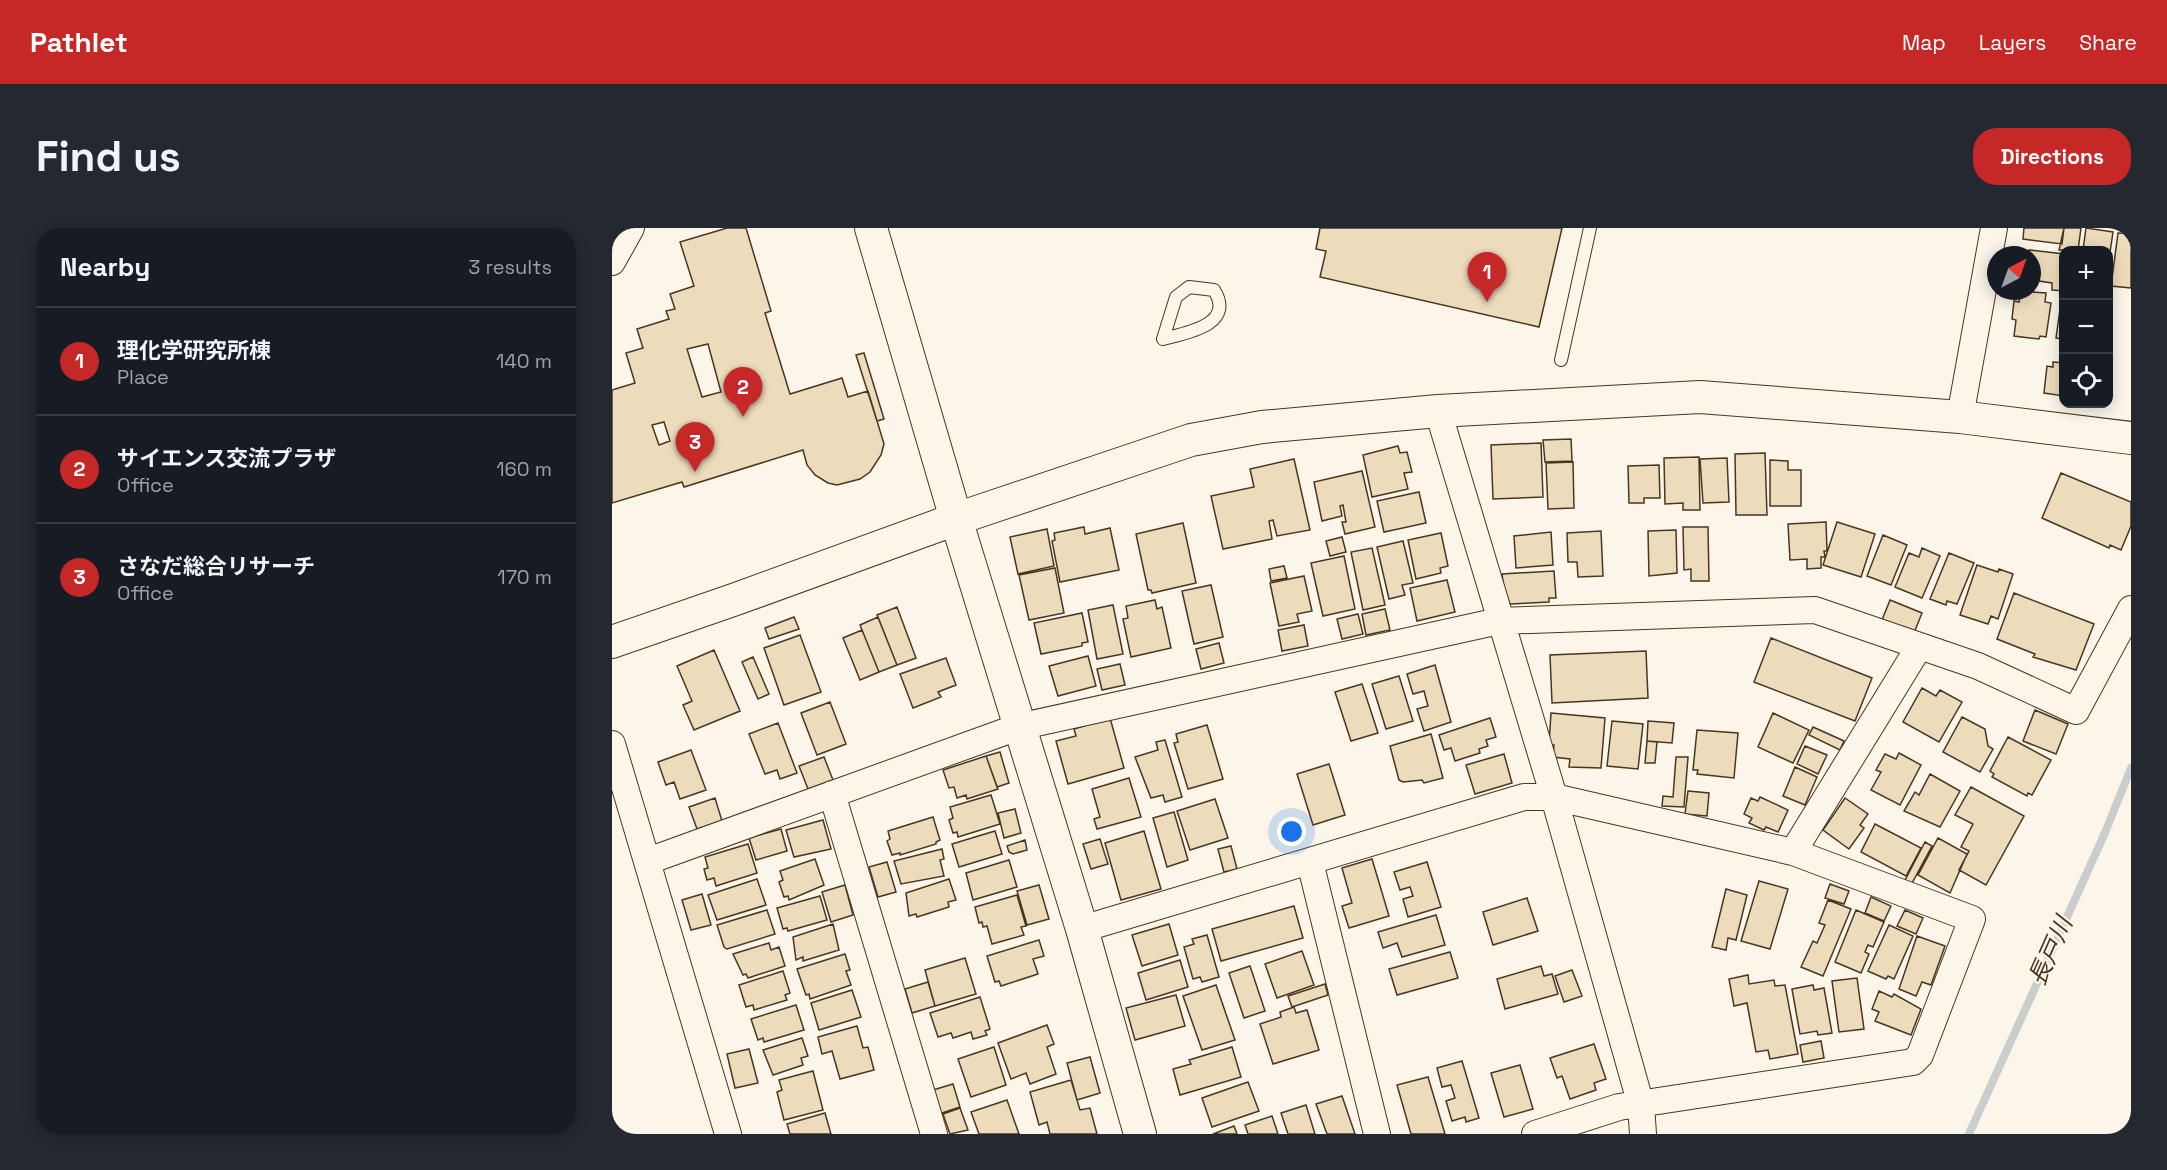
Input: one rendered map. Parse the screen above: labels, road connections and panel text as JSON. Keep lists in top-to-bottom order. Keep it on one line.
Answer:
{"water":["長戸川"],"north":"top right","page":{"header":"Pathlet","nav":["Map","Layers","Share"],"buttons":"Directions","title":"Find us","heading":["Nearby","3 results"],"map_buttons":["+","−"],"pins":["1","2","3"],"list":[{"mark":"1","name":"理化学研究所棟","note":"Place","value":"140 m"},{"mark":"2","name":"サイエンス交流プラザ","note":"Office","value":"160 m"},{"mark":"3","name":"さなだ総合リサーチ","note":"Office","value":"170 m"}]}}
